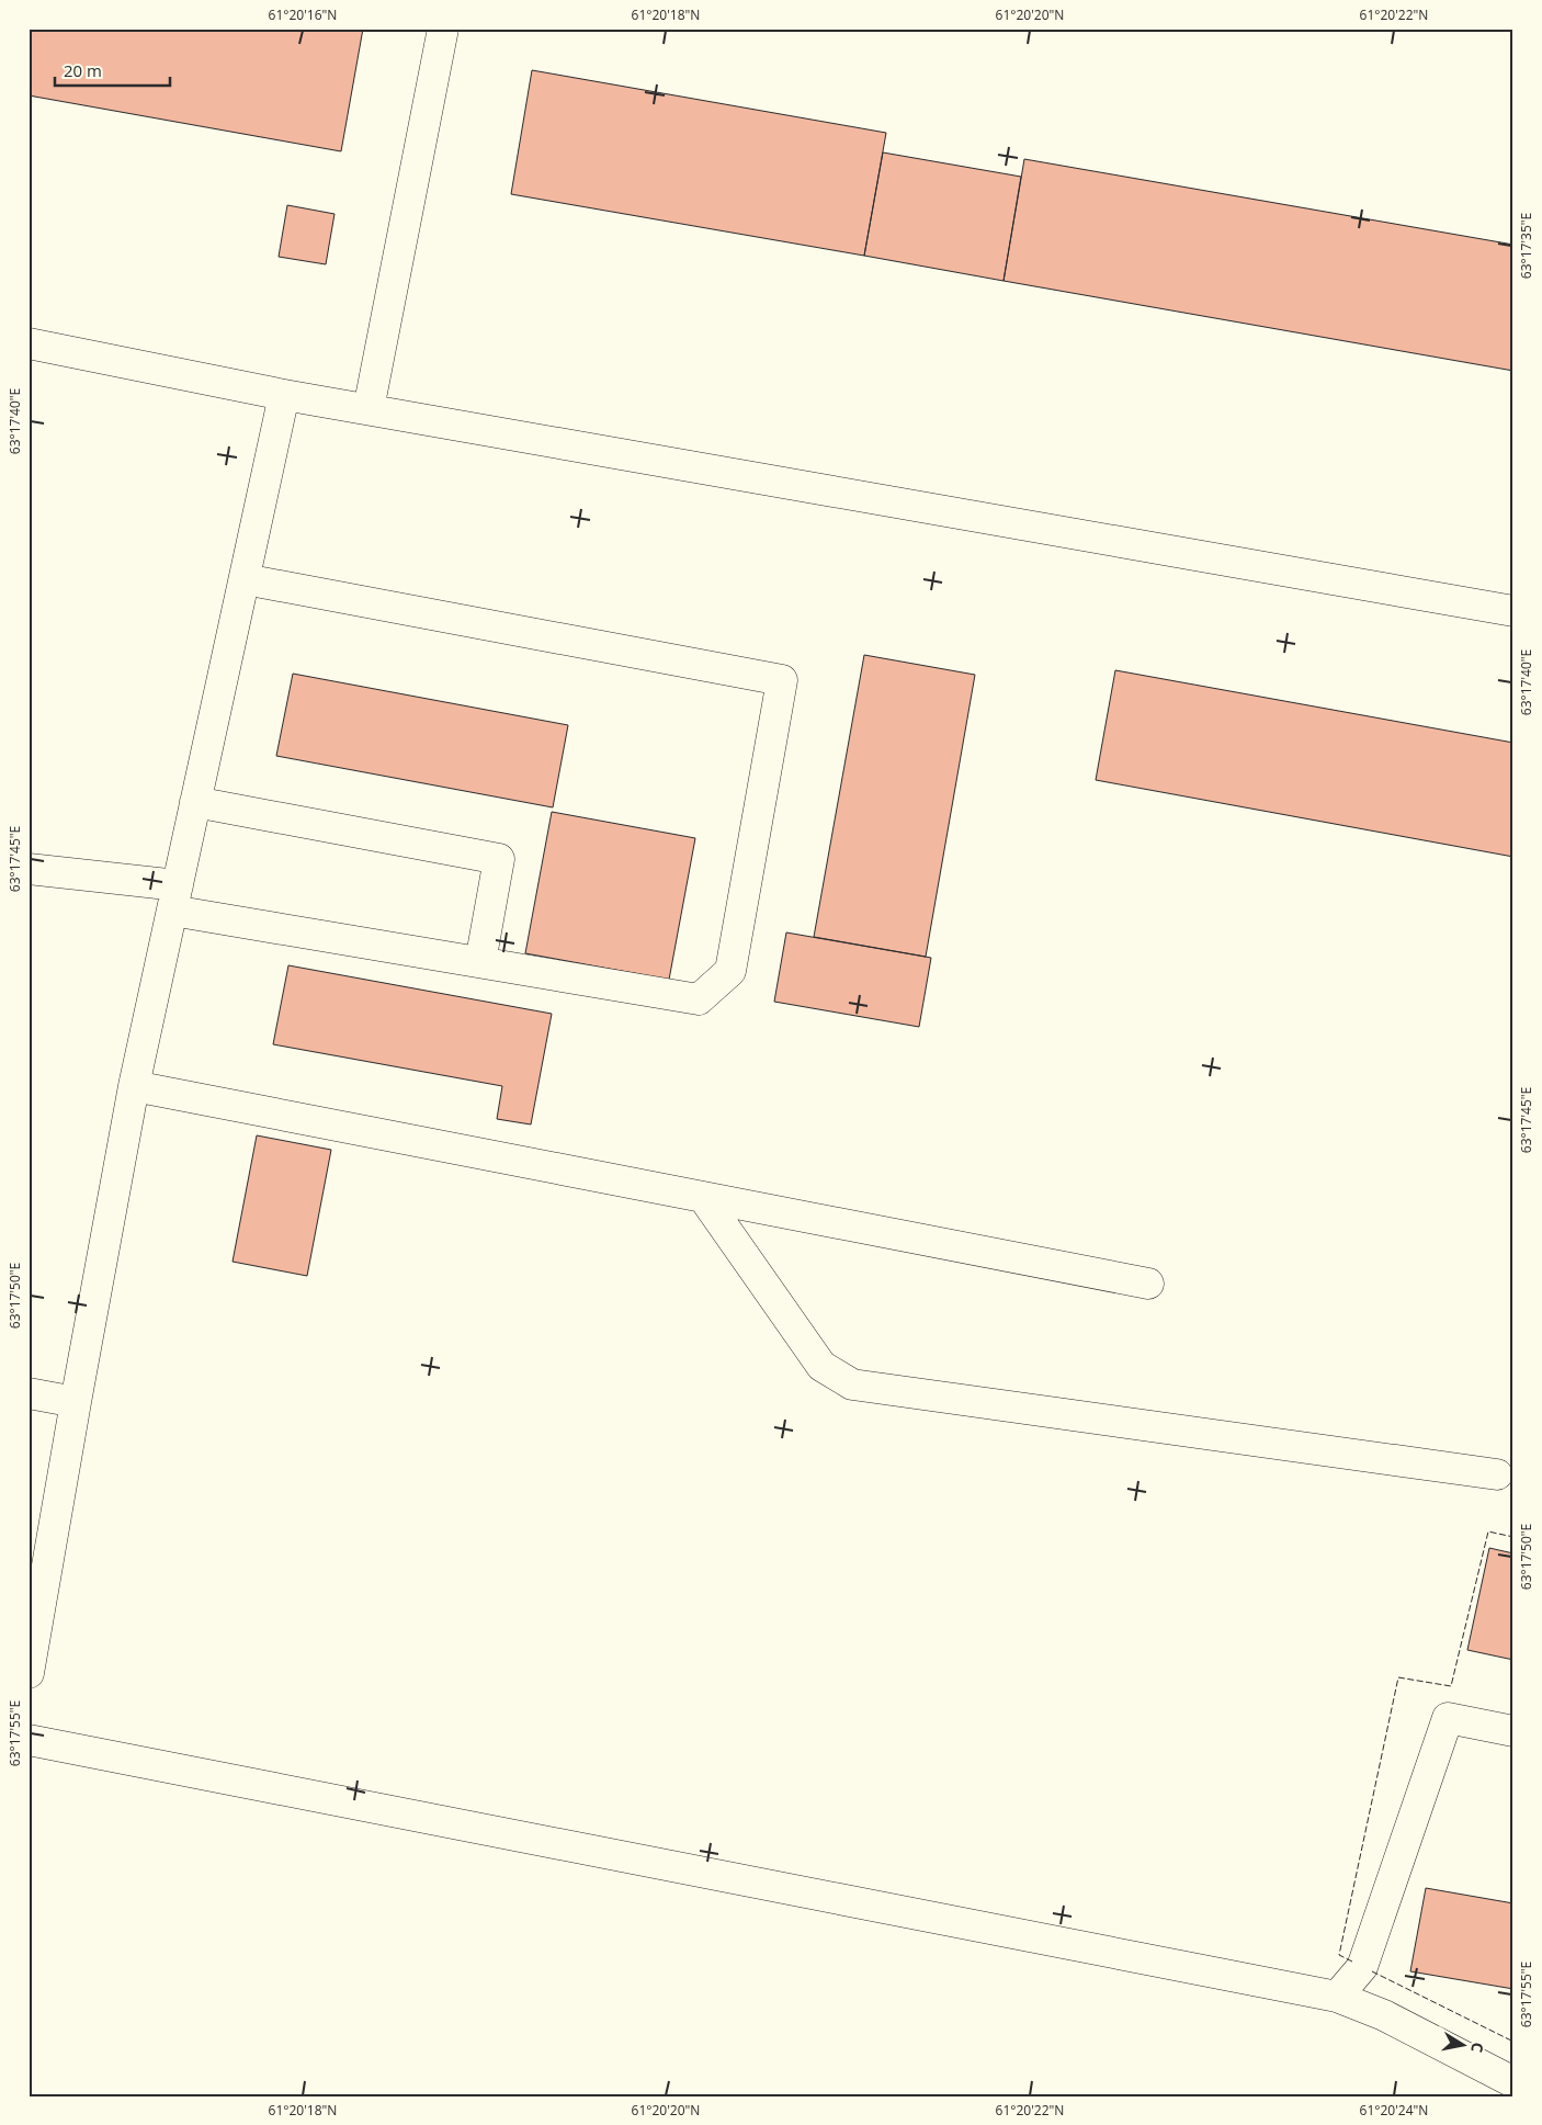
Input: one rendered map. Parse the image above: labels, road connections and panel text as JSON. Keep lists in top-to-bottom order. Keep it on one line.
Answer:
{"scale_bar":"20 m","north":"right","coordinates":["61°20'16\"N","61°20'18\"N","61°20'20\"N","61°20'22\"N","63°17'35\"E","63°17'40\"E","63°17'45\"E","63°17'50\"E","63°17'55\"E","61°20'24\"N"]}
